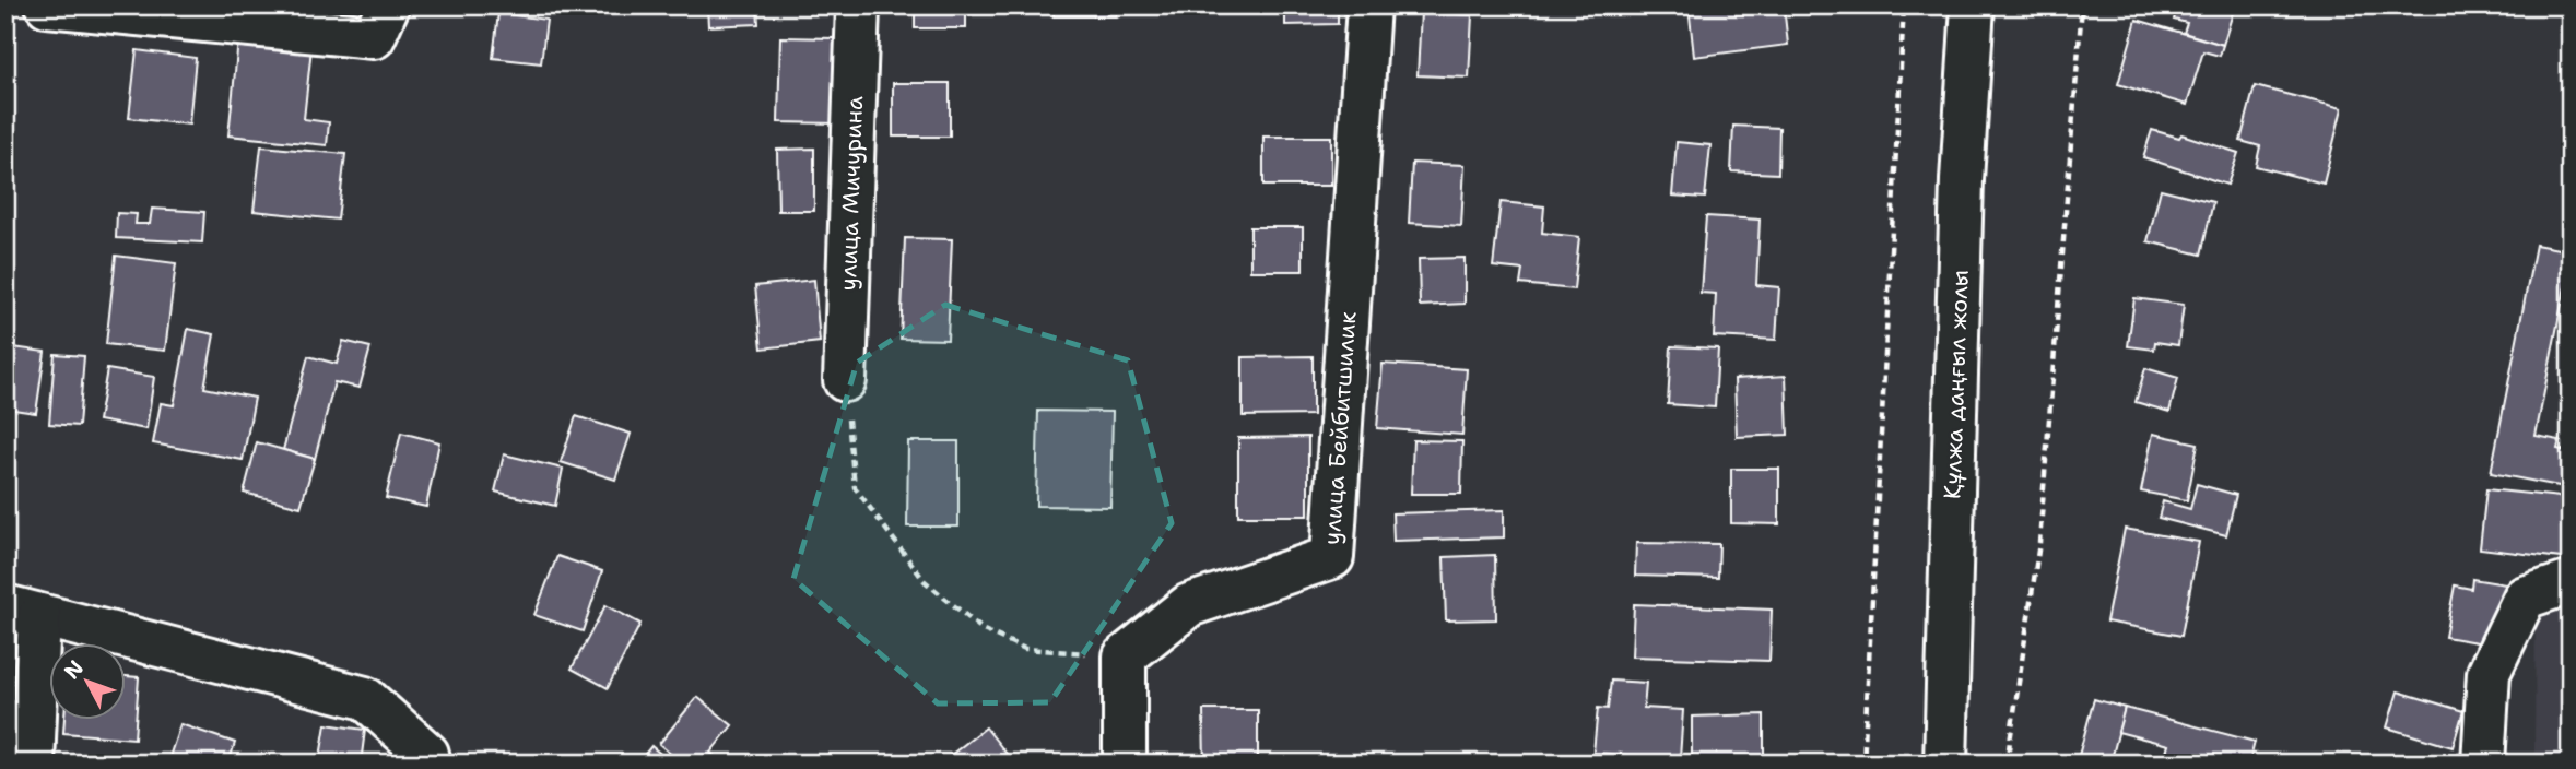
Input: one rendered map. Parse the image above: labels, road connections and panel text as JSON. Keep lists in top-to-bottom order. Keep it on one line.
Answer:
{"streets":{"street":["улица Мичурина","Құлжа даңғыл жолы","улица Бейбитшилик"]},"north":"top left"}
